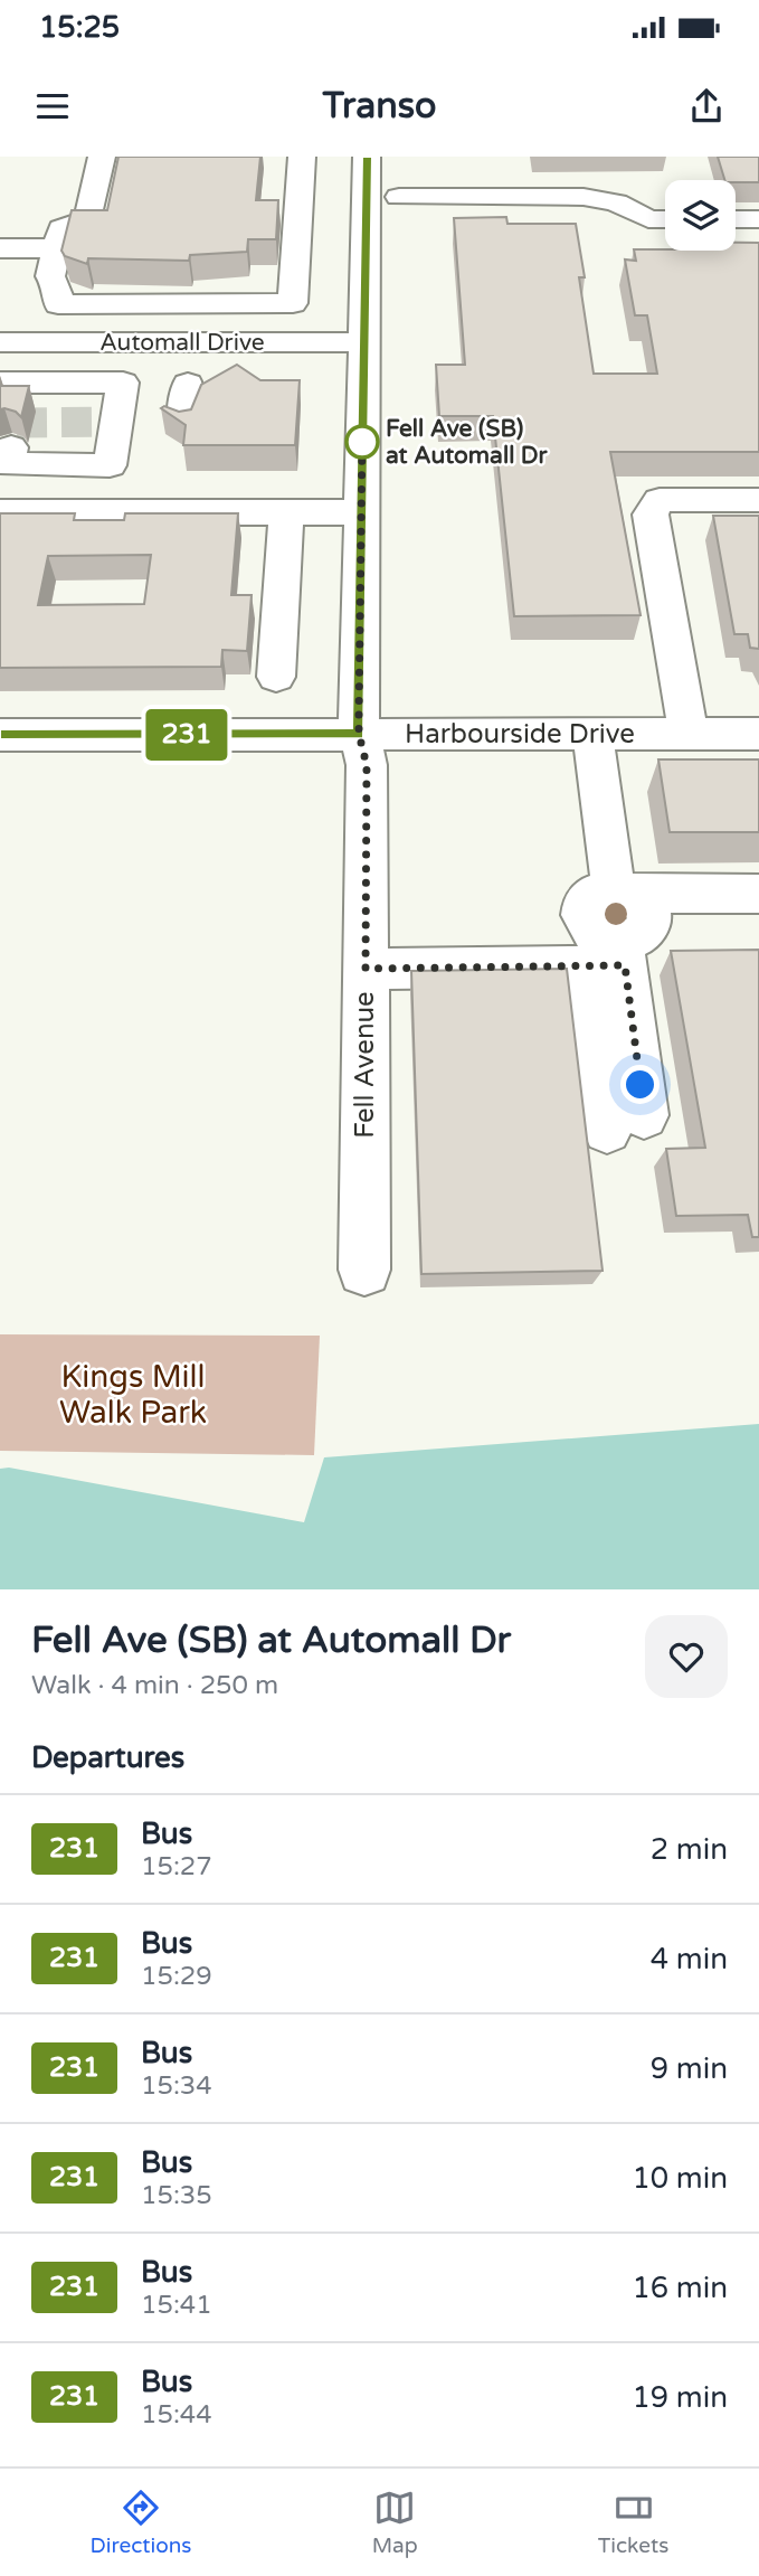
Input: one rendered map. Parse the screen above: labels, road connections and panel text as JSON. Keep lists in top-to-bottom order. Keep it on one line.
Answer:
{"streets":{"street":["Automall Drive","Harbourside Drive","Fell Avenue"]},"crossings":[["Automall Drive","Fell Avenue"],["Harbourside Drive","Fell Avenue"]],"parks":["Kings Mill Walk Park"],"places":["Fell Ave (SB) at Automall Dr"],"lines":["bus line 231"],"page":{"status":"15:25","header":"Transo","on_map":"231","heading":[["Fell Ave (SB) at Automall Dr","Walk · 4 min · 250 m"],"Departures"],"list":[{"mark":"231","name":"Bus","note":"15:27","value":"2 min"},{"mark":"231","name":"Bus","note":"15:29","value":"4 min"},{"mark":"231","name":"Bus","note":"15:34","value":"9 min"},{"mark":"231","name":"Bus","note":"15:35","value":"10 min"},{"mark":"231","name":"Bus","note":"15:41","value":"16 min"},{"mark":"231","name":"Bus","note":"15:44","value":"19 min"}],"tabs":["Directions","Map","Tickets"]}}
